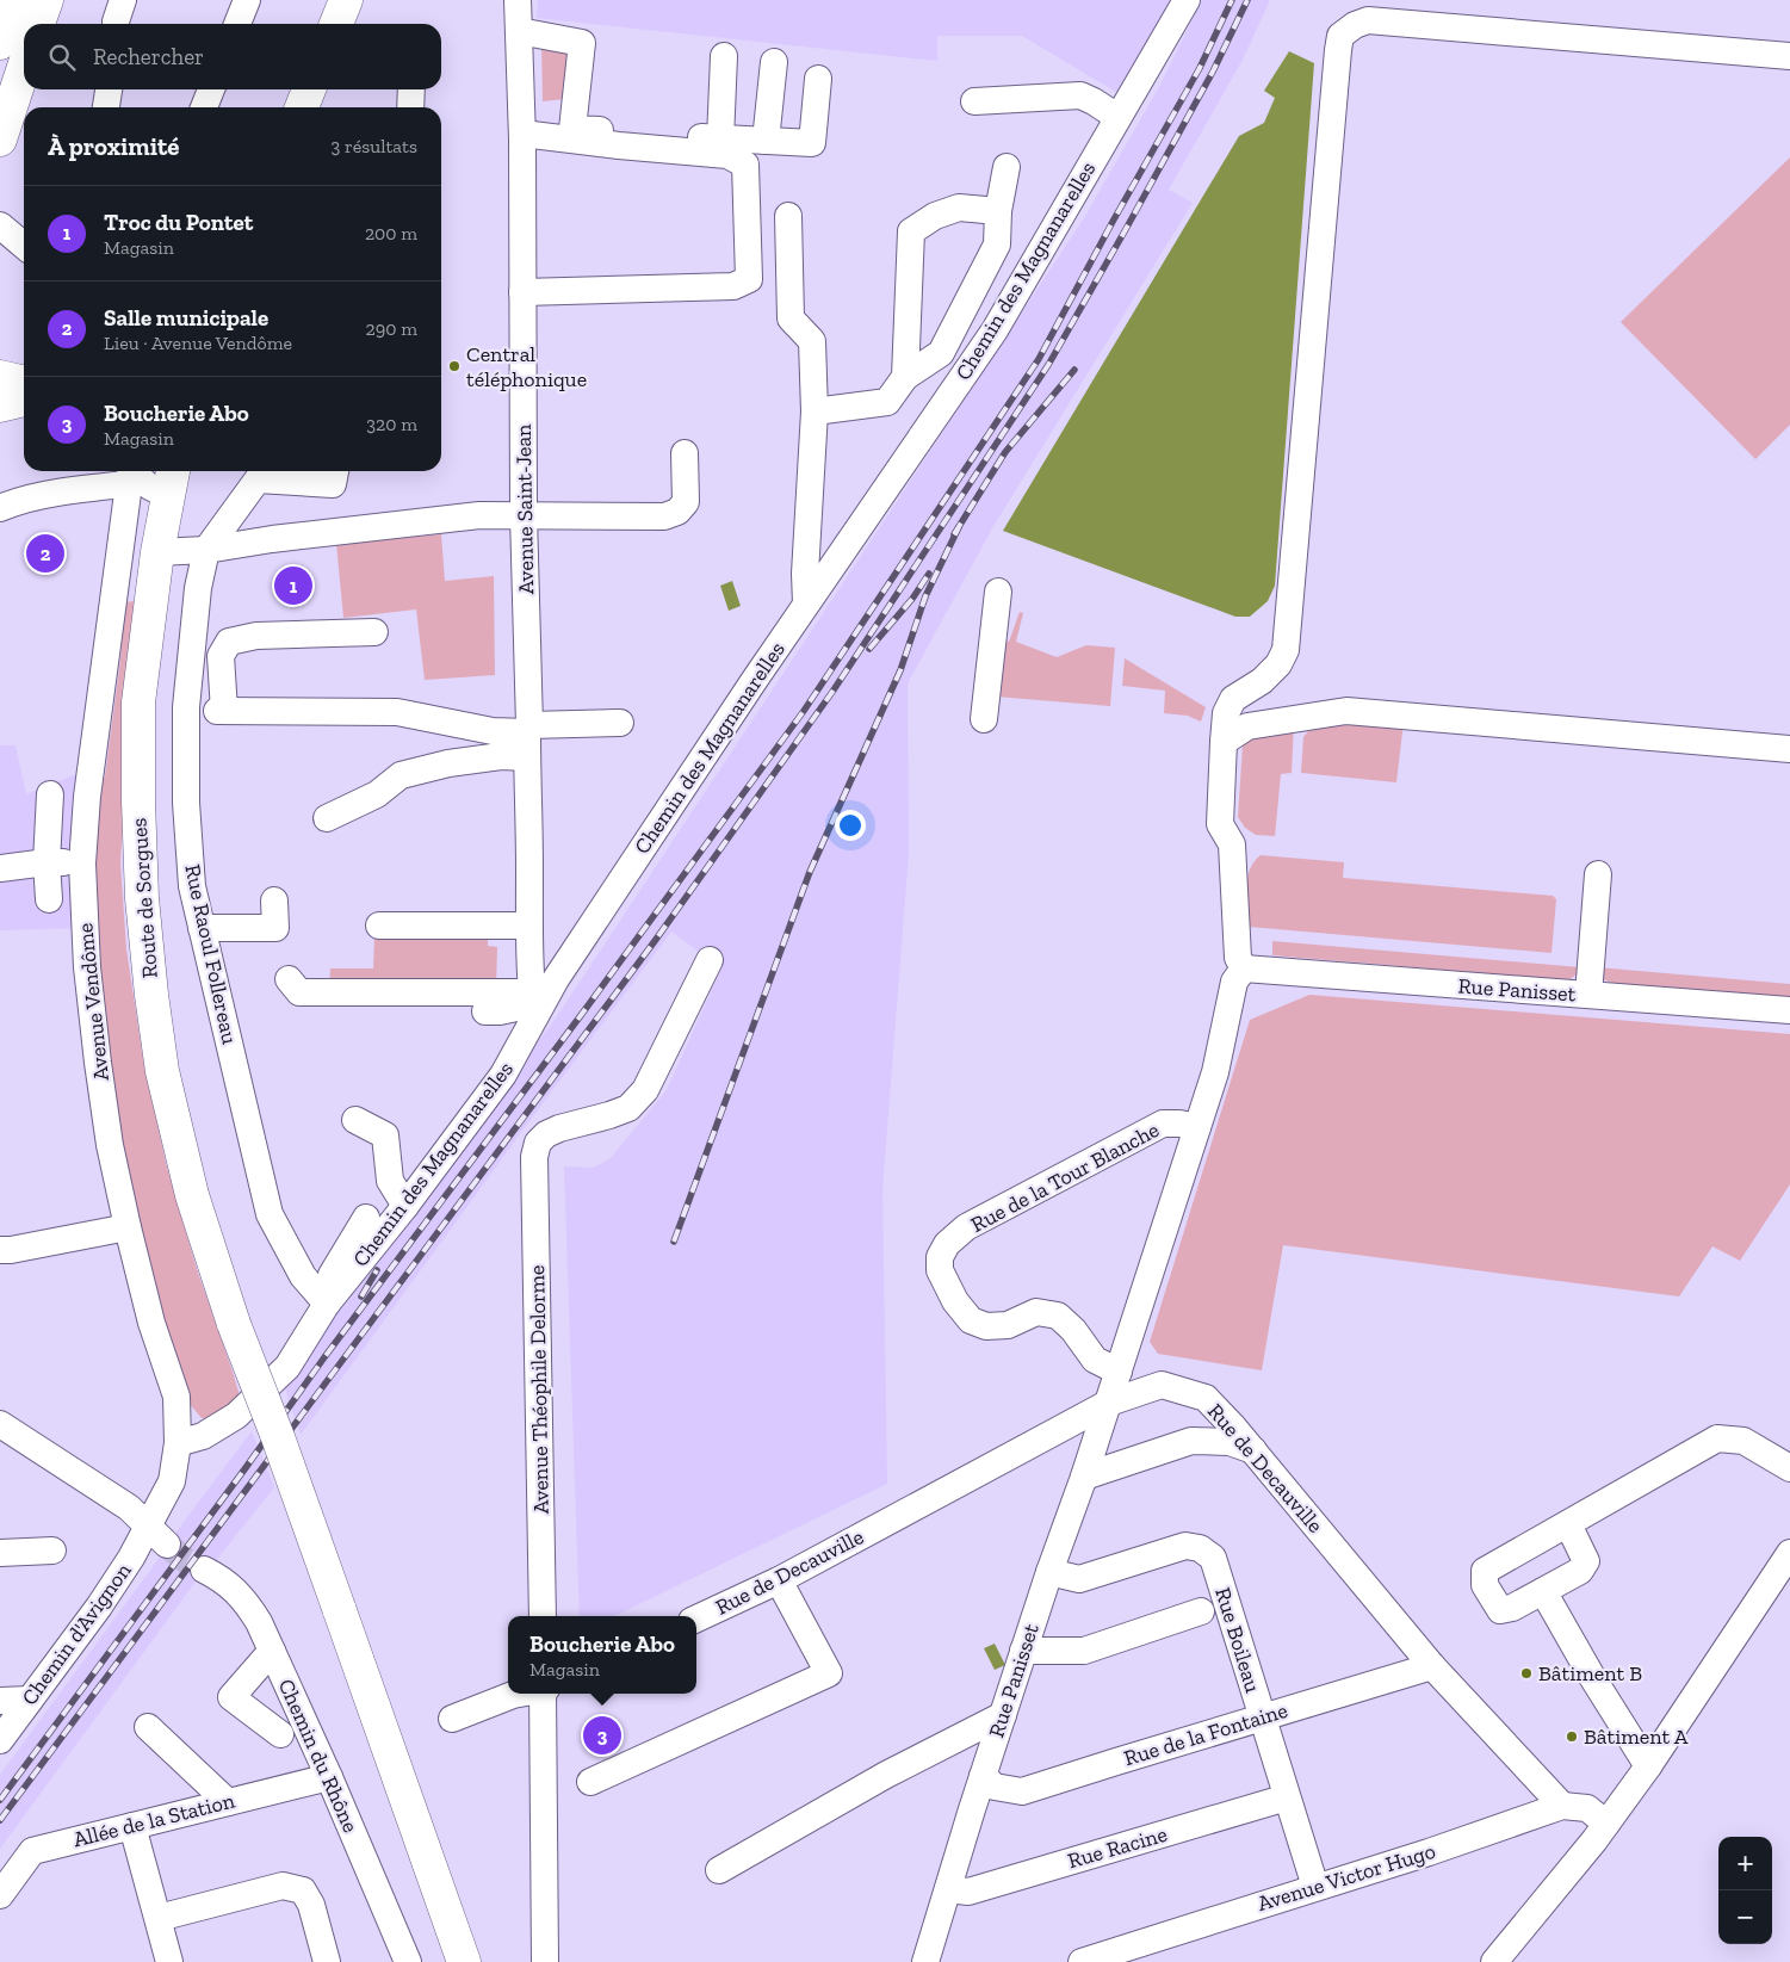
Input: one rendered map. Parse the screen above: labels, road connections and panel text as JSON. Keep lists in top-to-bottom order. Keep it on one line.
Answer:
{"streets":{"main road":["Route de Sorgues"],"street":["Chemin des Magnanarelles","Avenue Saint-Jean","Rue Raoul Follereau","Rue Panisset","Avenue Vendôme","Rue de la Tour Blanche","Avenue Théophile Delorme","Rue de Decauville","Chemin d'Avignon","Rue Boileau","Rue de la Fontaine","Chemin du Rhône","Allée de la Station","Rue Racine","Avenue Victor Hugo"]},"crossings":[["Chemin des Magnanarelles","Avenue Saint-Jean"],["Chemin des Magnanarelles","Rue Raoul Follereau"],["Chemin des Magnanarelles","Avenue Vendôme"],["Rue Panisset","Rue de la Tour Blanche"],["Rue Panisset","Rue de Decauville"],["Rue Panisset","Rue Boileau"],["Rue Panisset","Rue de la Fontaine"],["Rue Panisset","Rue Racine"],["Avenue Vendôme","Chemin d'Avignon"],["Rue de Decauville","Rue de la Fontaine"],["Rue de Decauville","Avenue Victor Hugo"],["Rue Boileau","Rue de la Fontaine"],["Rue Boileau","Rue Racine"],["Rue Boileau","Avenue Victor Hugo"],["Chemin du Rhône","Allée de la Station"]],"places":["Central téléphonique","Bâtiment B","Bâtiment A"],"page":{"search":"Rechercher","heading":["À proximité","3 résultats"],"list":[{"mark":"1","name":"Troc du Pontet","note":"Magasin","value":"200 m"},{"mark":"2","name":"Salle municipale","note":"Lieu · Avenue Vendôme","value":"290 m"},{"mark":"3","name":"Boucherie Abo","note":"Magasin","value":"320 m"}],"pins":["2","1","3"],"popup":["Boucherie Abo","Magasin"],"map_buttons":["+","−"]}}
